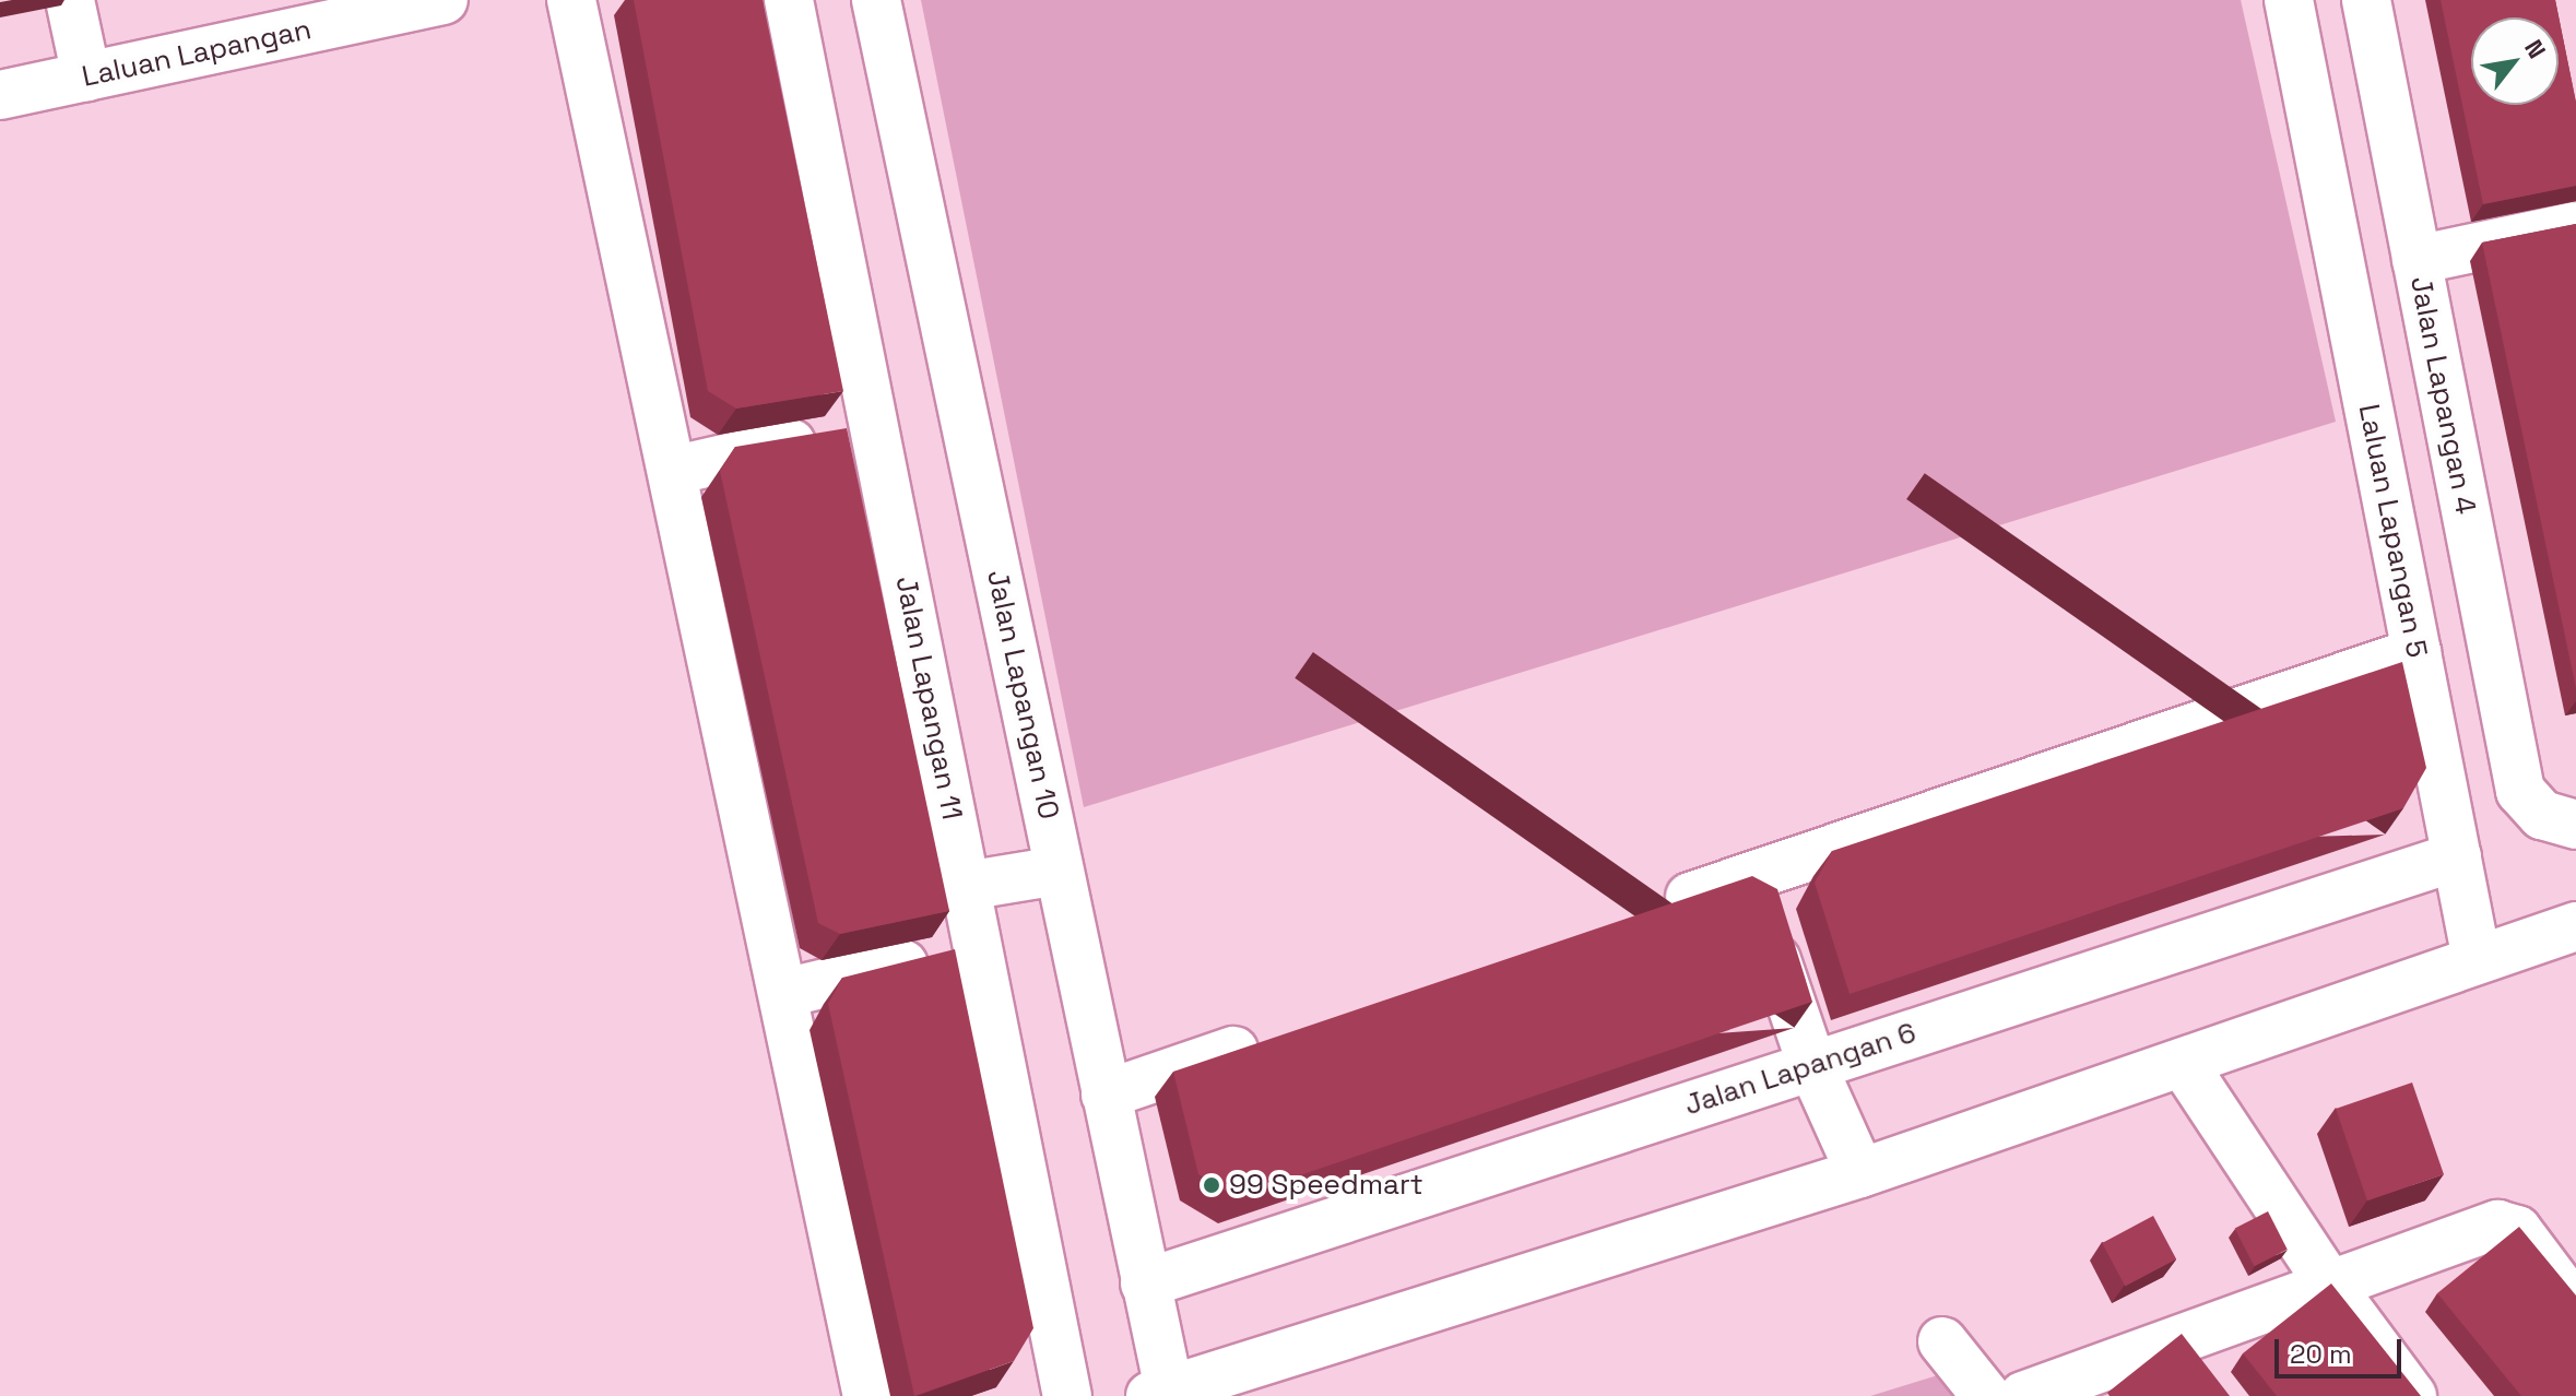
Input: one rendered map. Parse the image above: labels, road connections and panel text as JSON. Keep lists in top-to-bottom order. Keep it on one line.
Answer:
{"streets":{"street":["Laluan Lapangan","Jalan Lapangan 4","Laluan Lapangan 5","Jalan Lapangan 10","Jalan Lapangan 11","Jalan Lapangan 6"]},"crossings":[["Laluan Lapangan 5","Jalan Lapangan 6"],["Jalan Lapangan 10","Jalan Lapangan 6"]],"places":["99 Speedmart"],"scale_bar":"20 m","north":"top right"}
